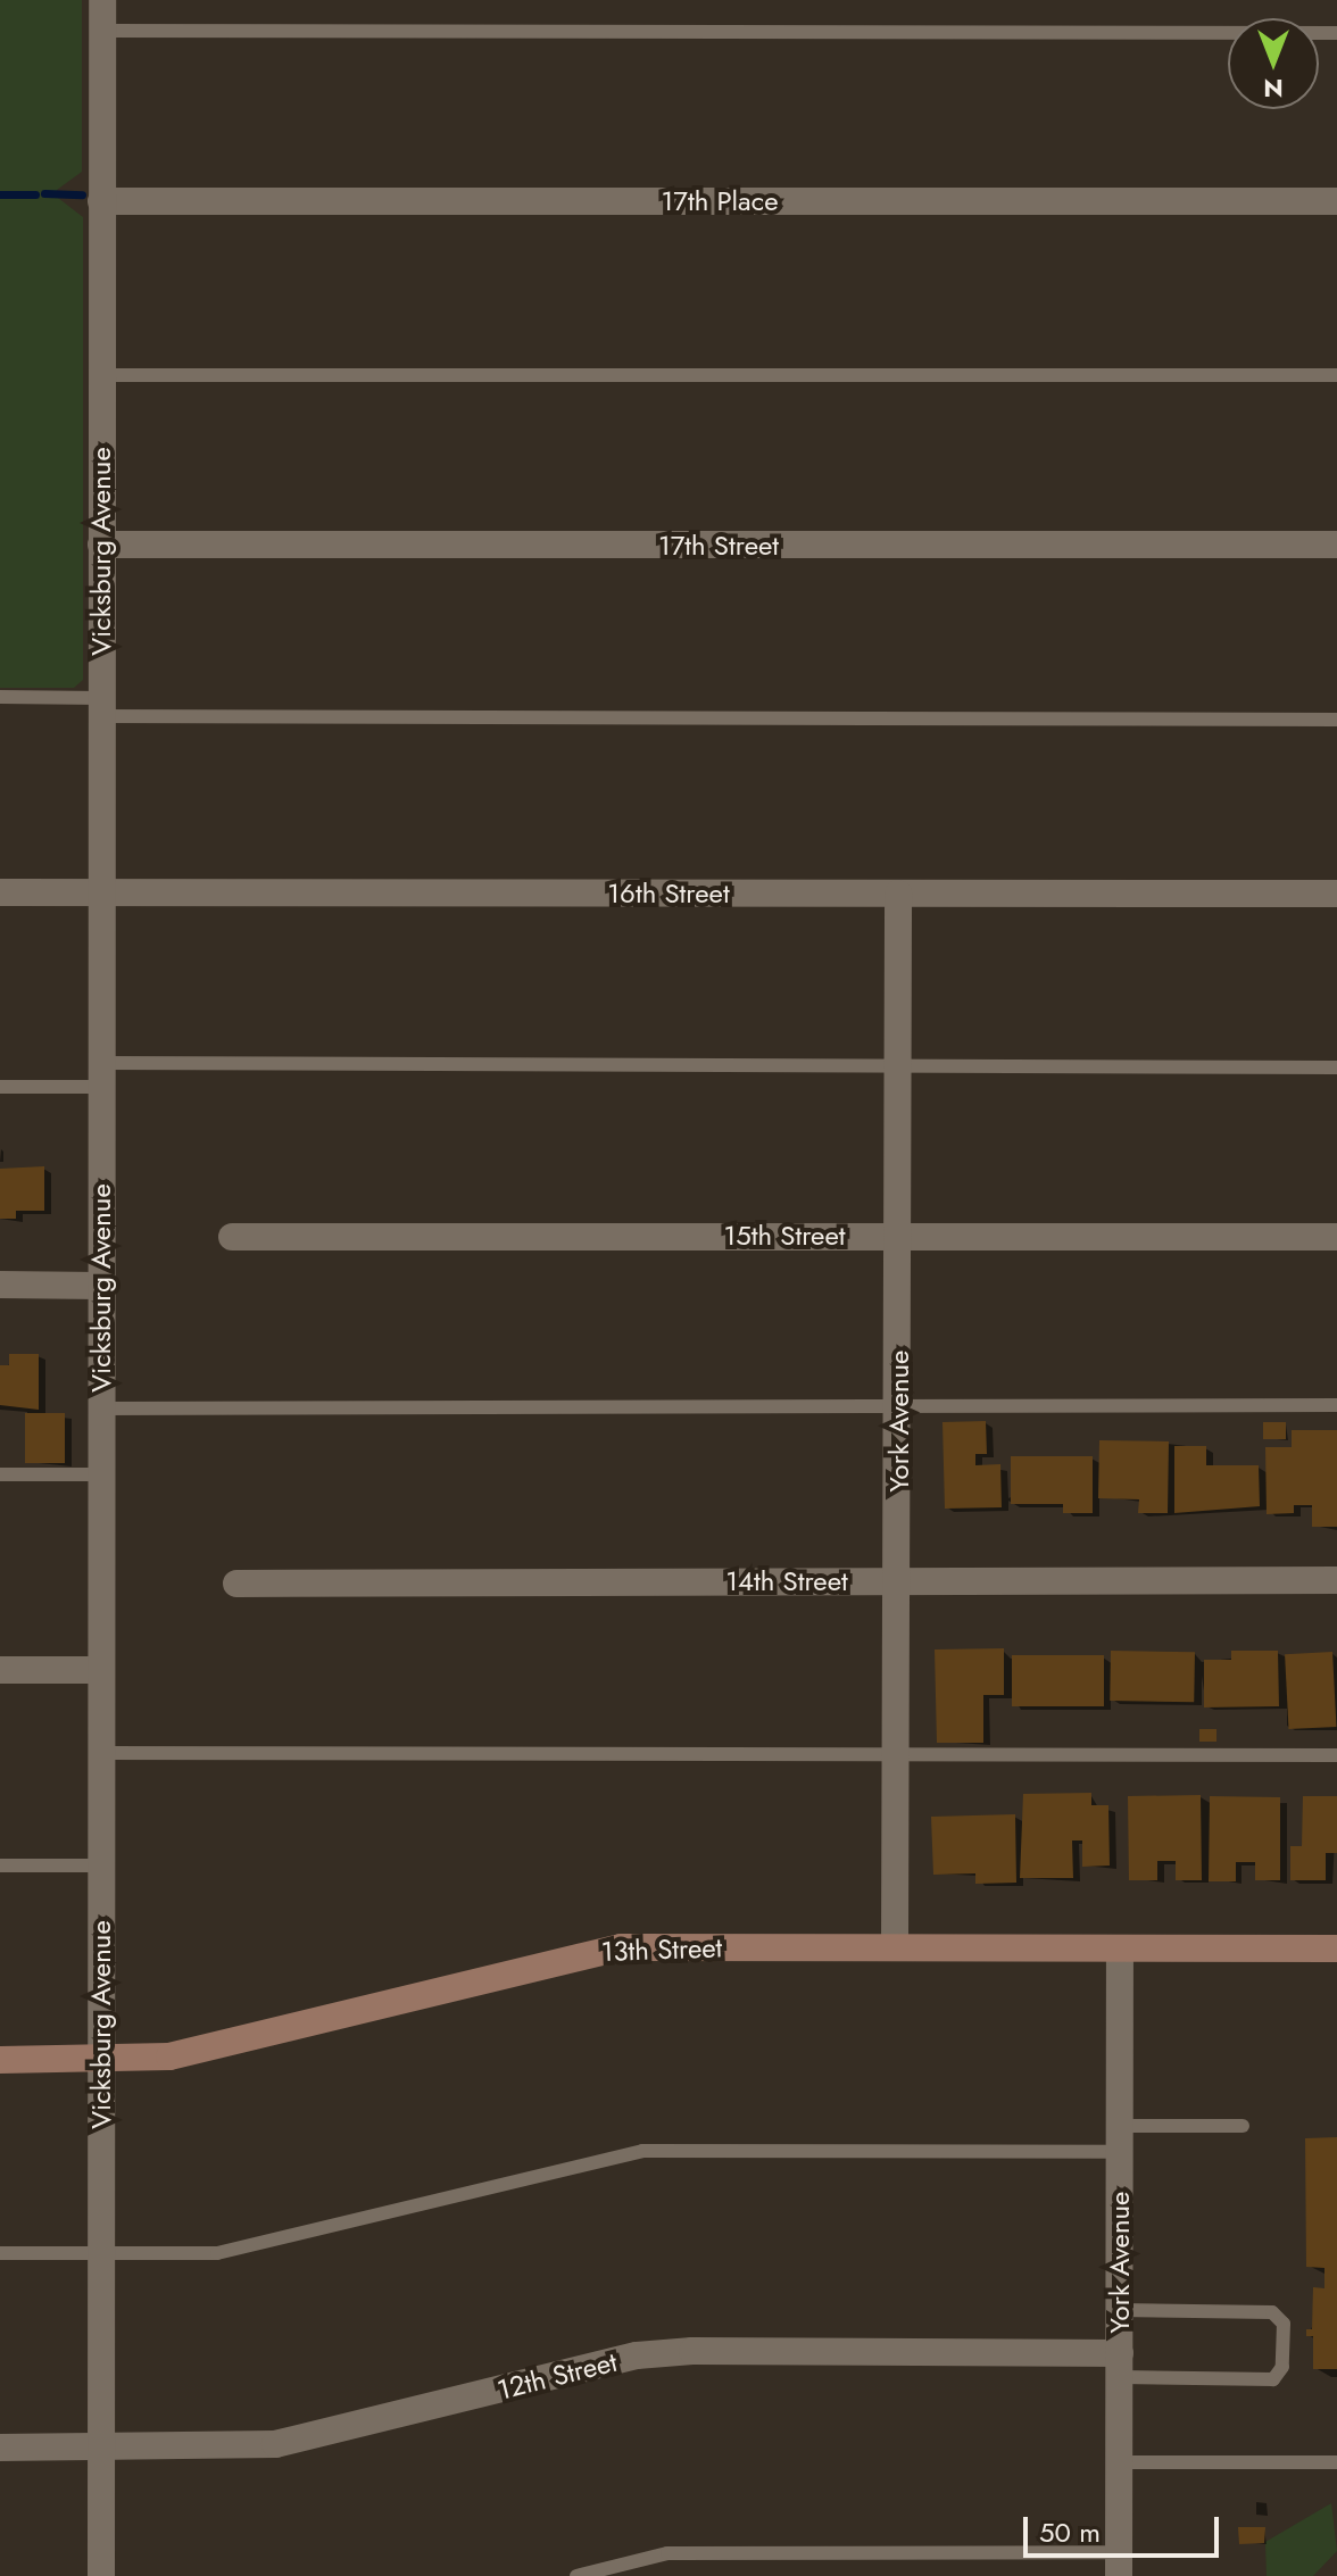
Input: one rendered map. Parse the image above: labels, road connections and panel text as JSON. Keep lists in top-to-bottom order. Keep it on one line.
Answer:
{"streets":{"street":["17th Place","17th Street","Vicksburg Avenue","16th Street","15th Street","York Avenue","14th Street","13th Street","12th Street"]},"crossings":[["17th Place","Vicksburg Avenue"],["17th Street","Vicksburg Avenue"],["Vicksburg Avenue","16th Street"],["Vicksburg Avenue","13th Street"],["Vicksburg Avenue","12th Street"],["16th Street","York Avenue"],["15th Street","York Avenue"],["York Avenue","14th Street"],["York Avenue","13th Street"],["York Avenue","12th Street"]],"scale_bar":"50 m","north":"bottom"}
